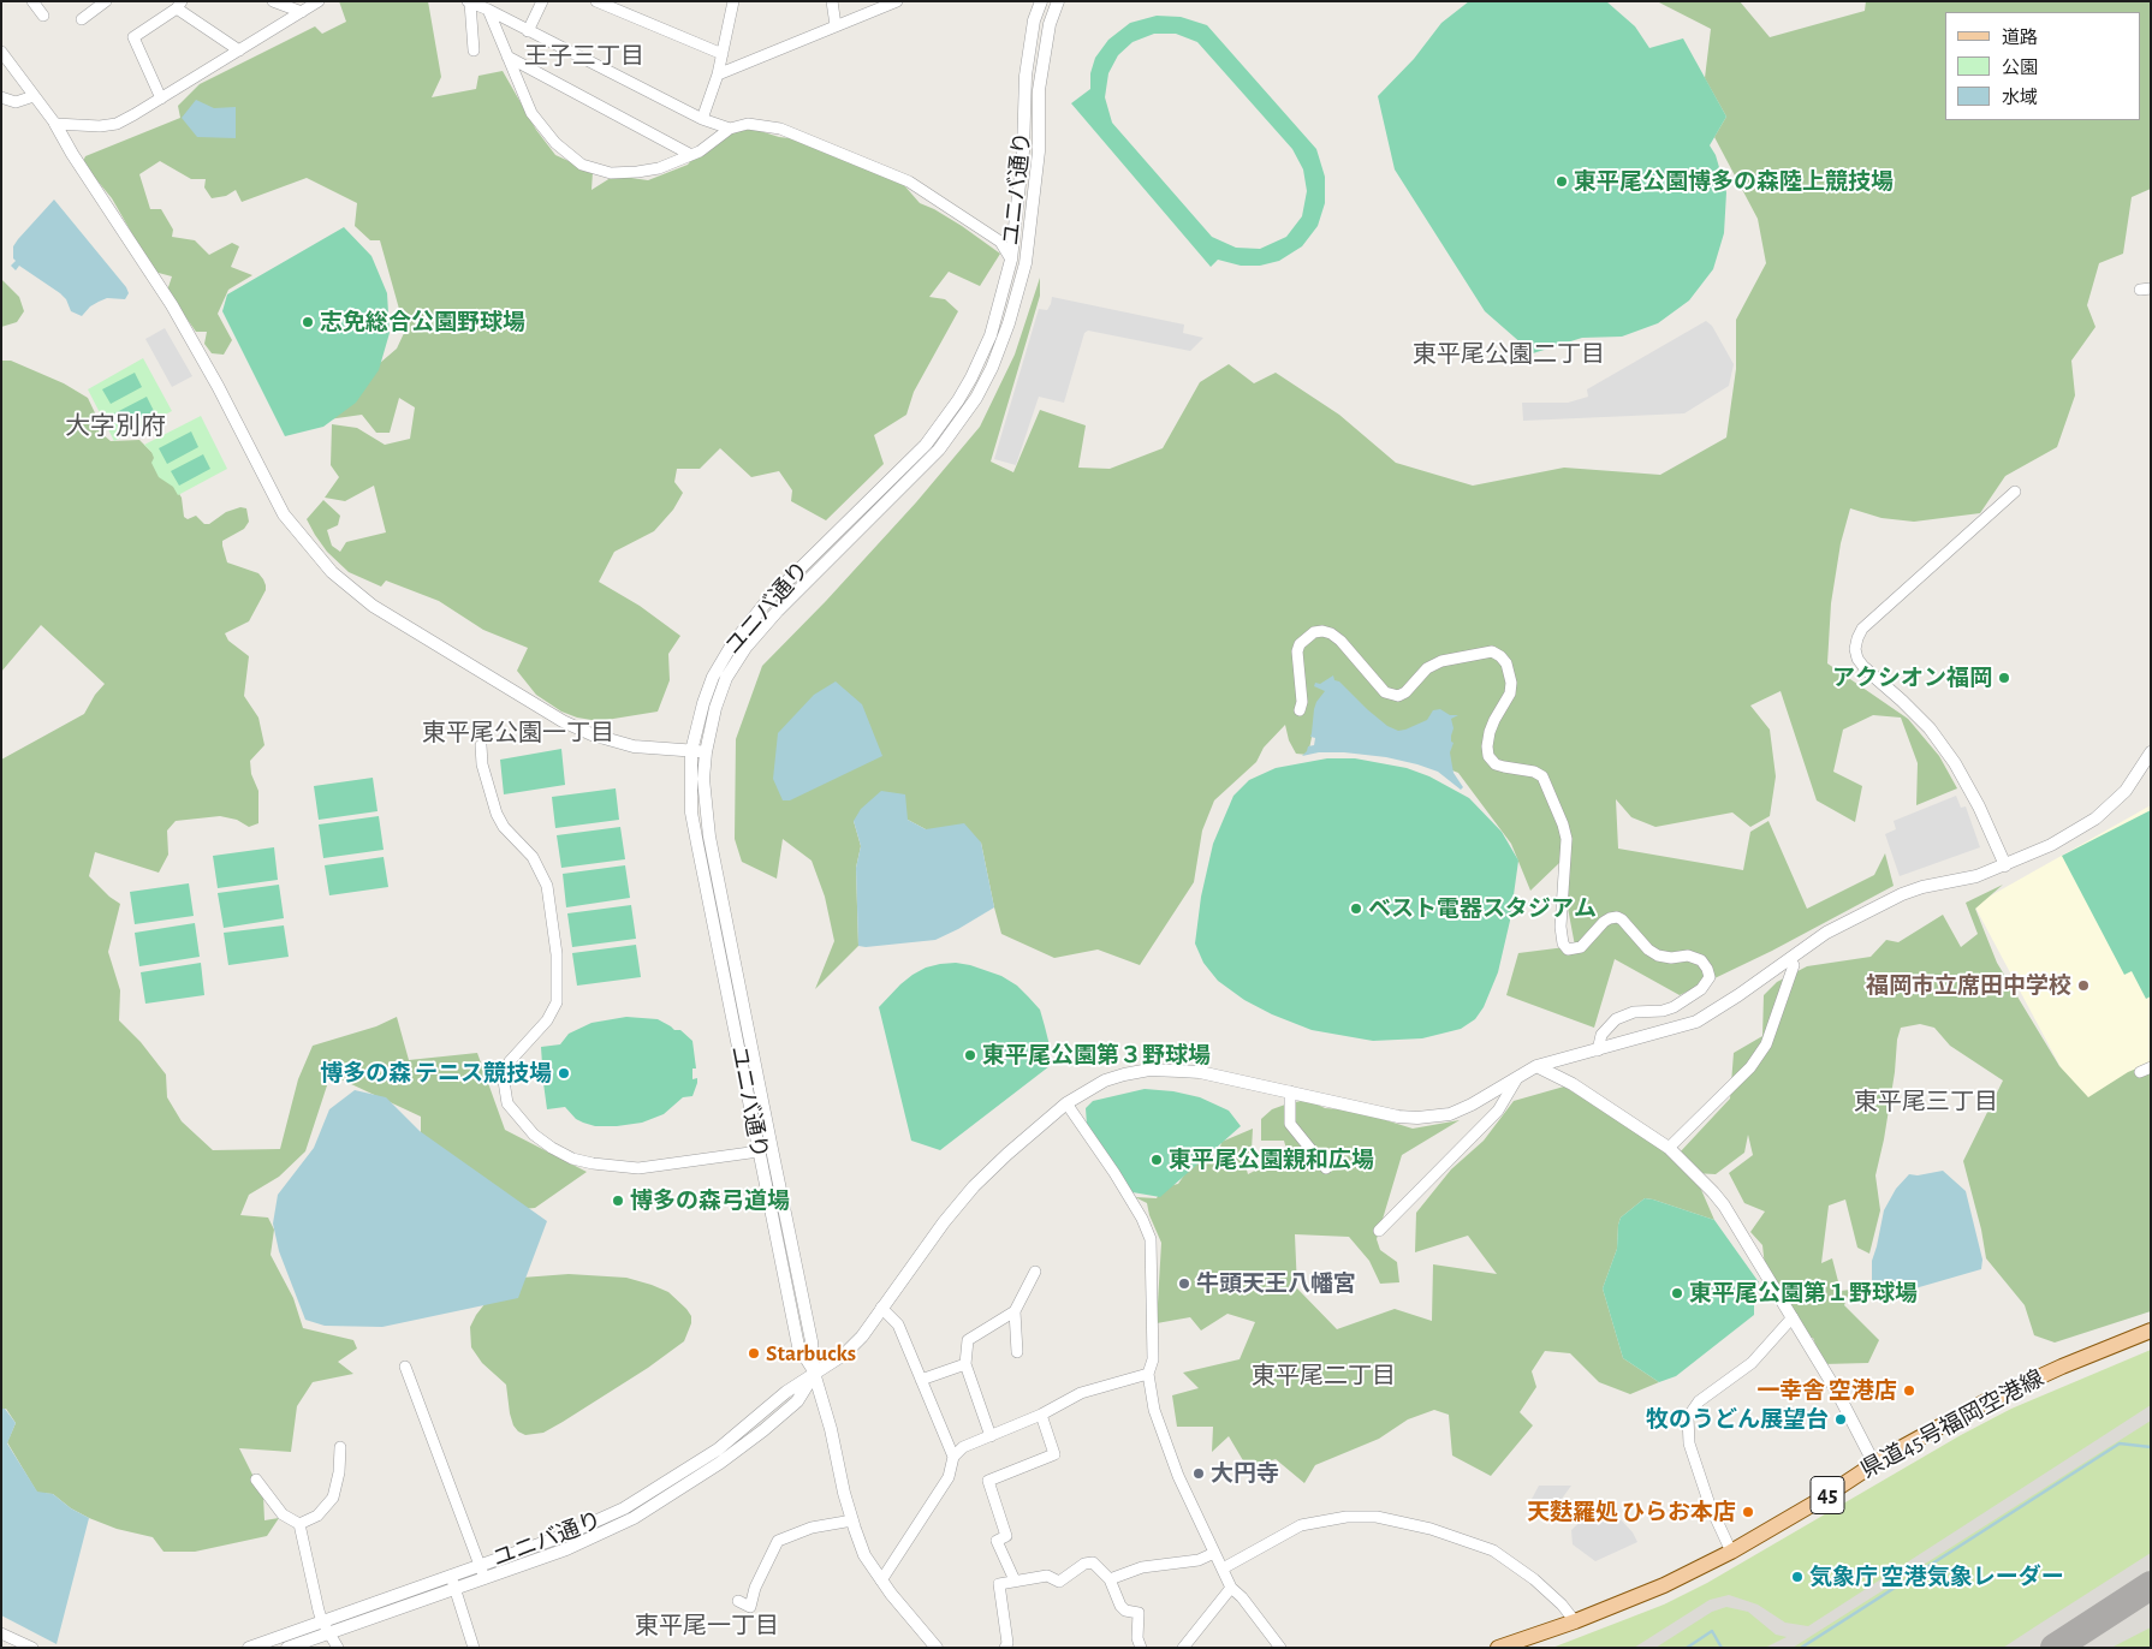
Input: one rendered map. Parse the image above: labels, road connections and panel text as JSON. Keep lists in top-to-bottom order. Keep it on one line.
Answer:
{"streets":{"main road":["県道45号福岡空港線","45"],"street":["ユニバ通り"]},"districts":["王子三丁目","東平尾公園二丁目","大字別府","東平尾公園一丁目","東平尾三丁目","東平尾二丁目","東平尾一丁目"],"places":["東平尾公園博多の森陸上競技場","志免総合公園野球場","アクシオン福岡","ベスト電器スタジアム","福岡市立席田中学校","東平尾公園第３野球場","博多の森 テニス競技場","東平尾公園親和広場","博多の森弓道場","牛頭天王八幡宮","東平尾公園第１野球場","Starbucks","一幸舎 空港店","牧のうどん展望台","大円寺","天麩羅処 ひらお本店","気象庁 空港気象レーダー"],"legend":["道路","公園","水域"]}
